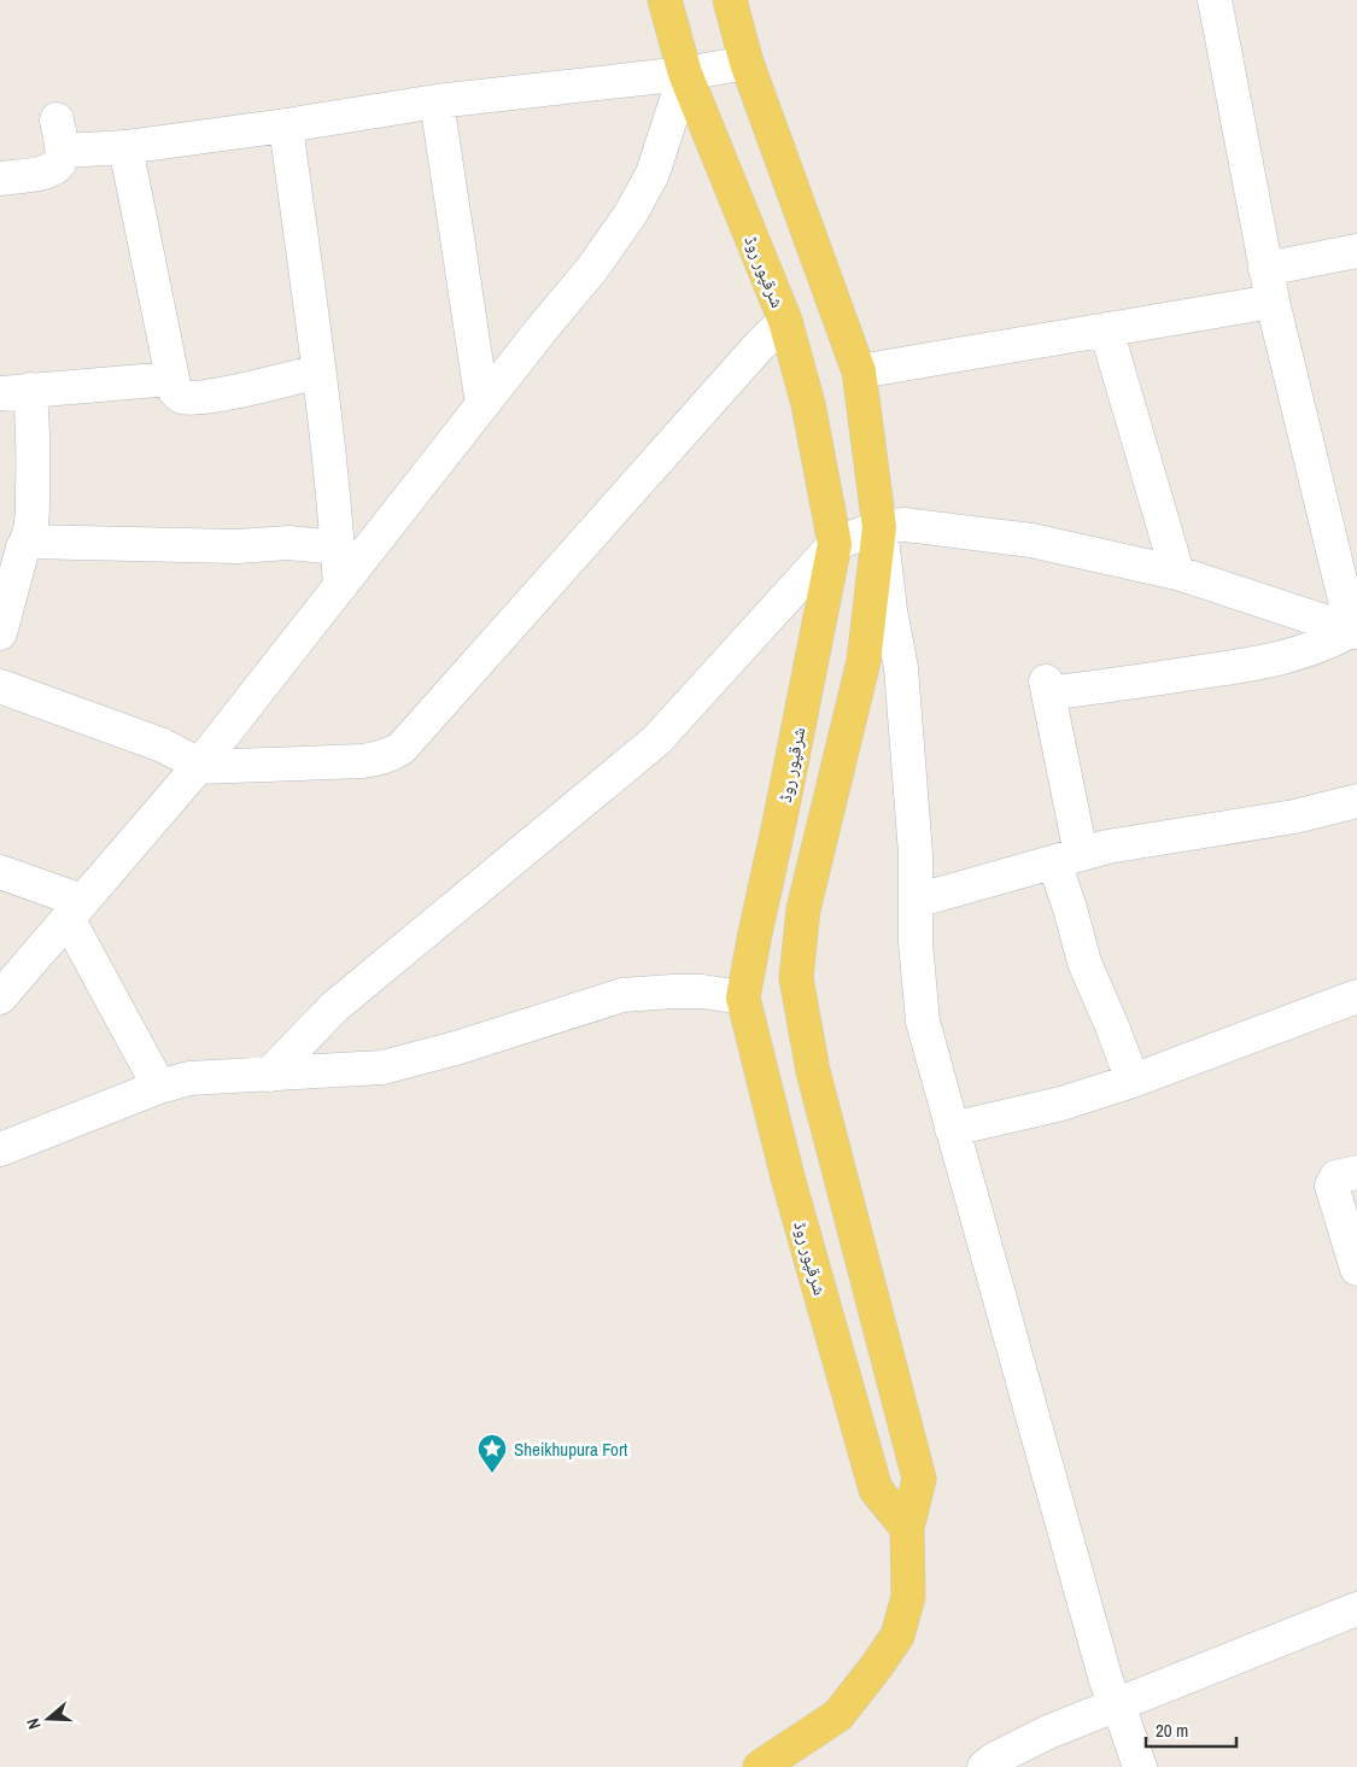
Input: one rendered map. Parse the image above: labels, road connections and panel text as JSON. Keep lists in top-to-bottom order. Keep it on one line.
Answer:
{"streets":{"main road":["شرقپور روڈ"]},"places":{"place":["Sheikhupura Fort"]},"scale_bar":"20 m","north":"left"}
